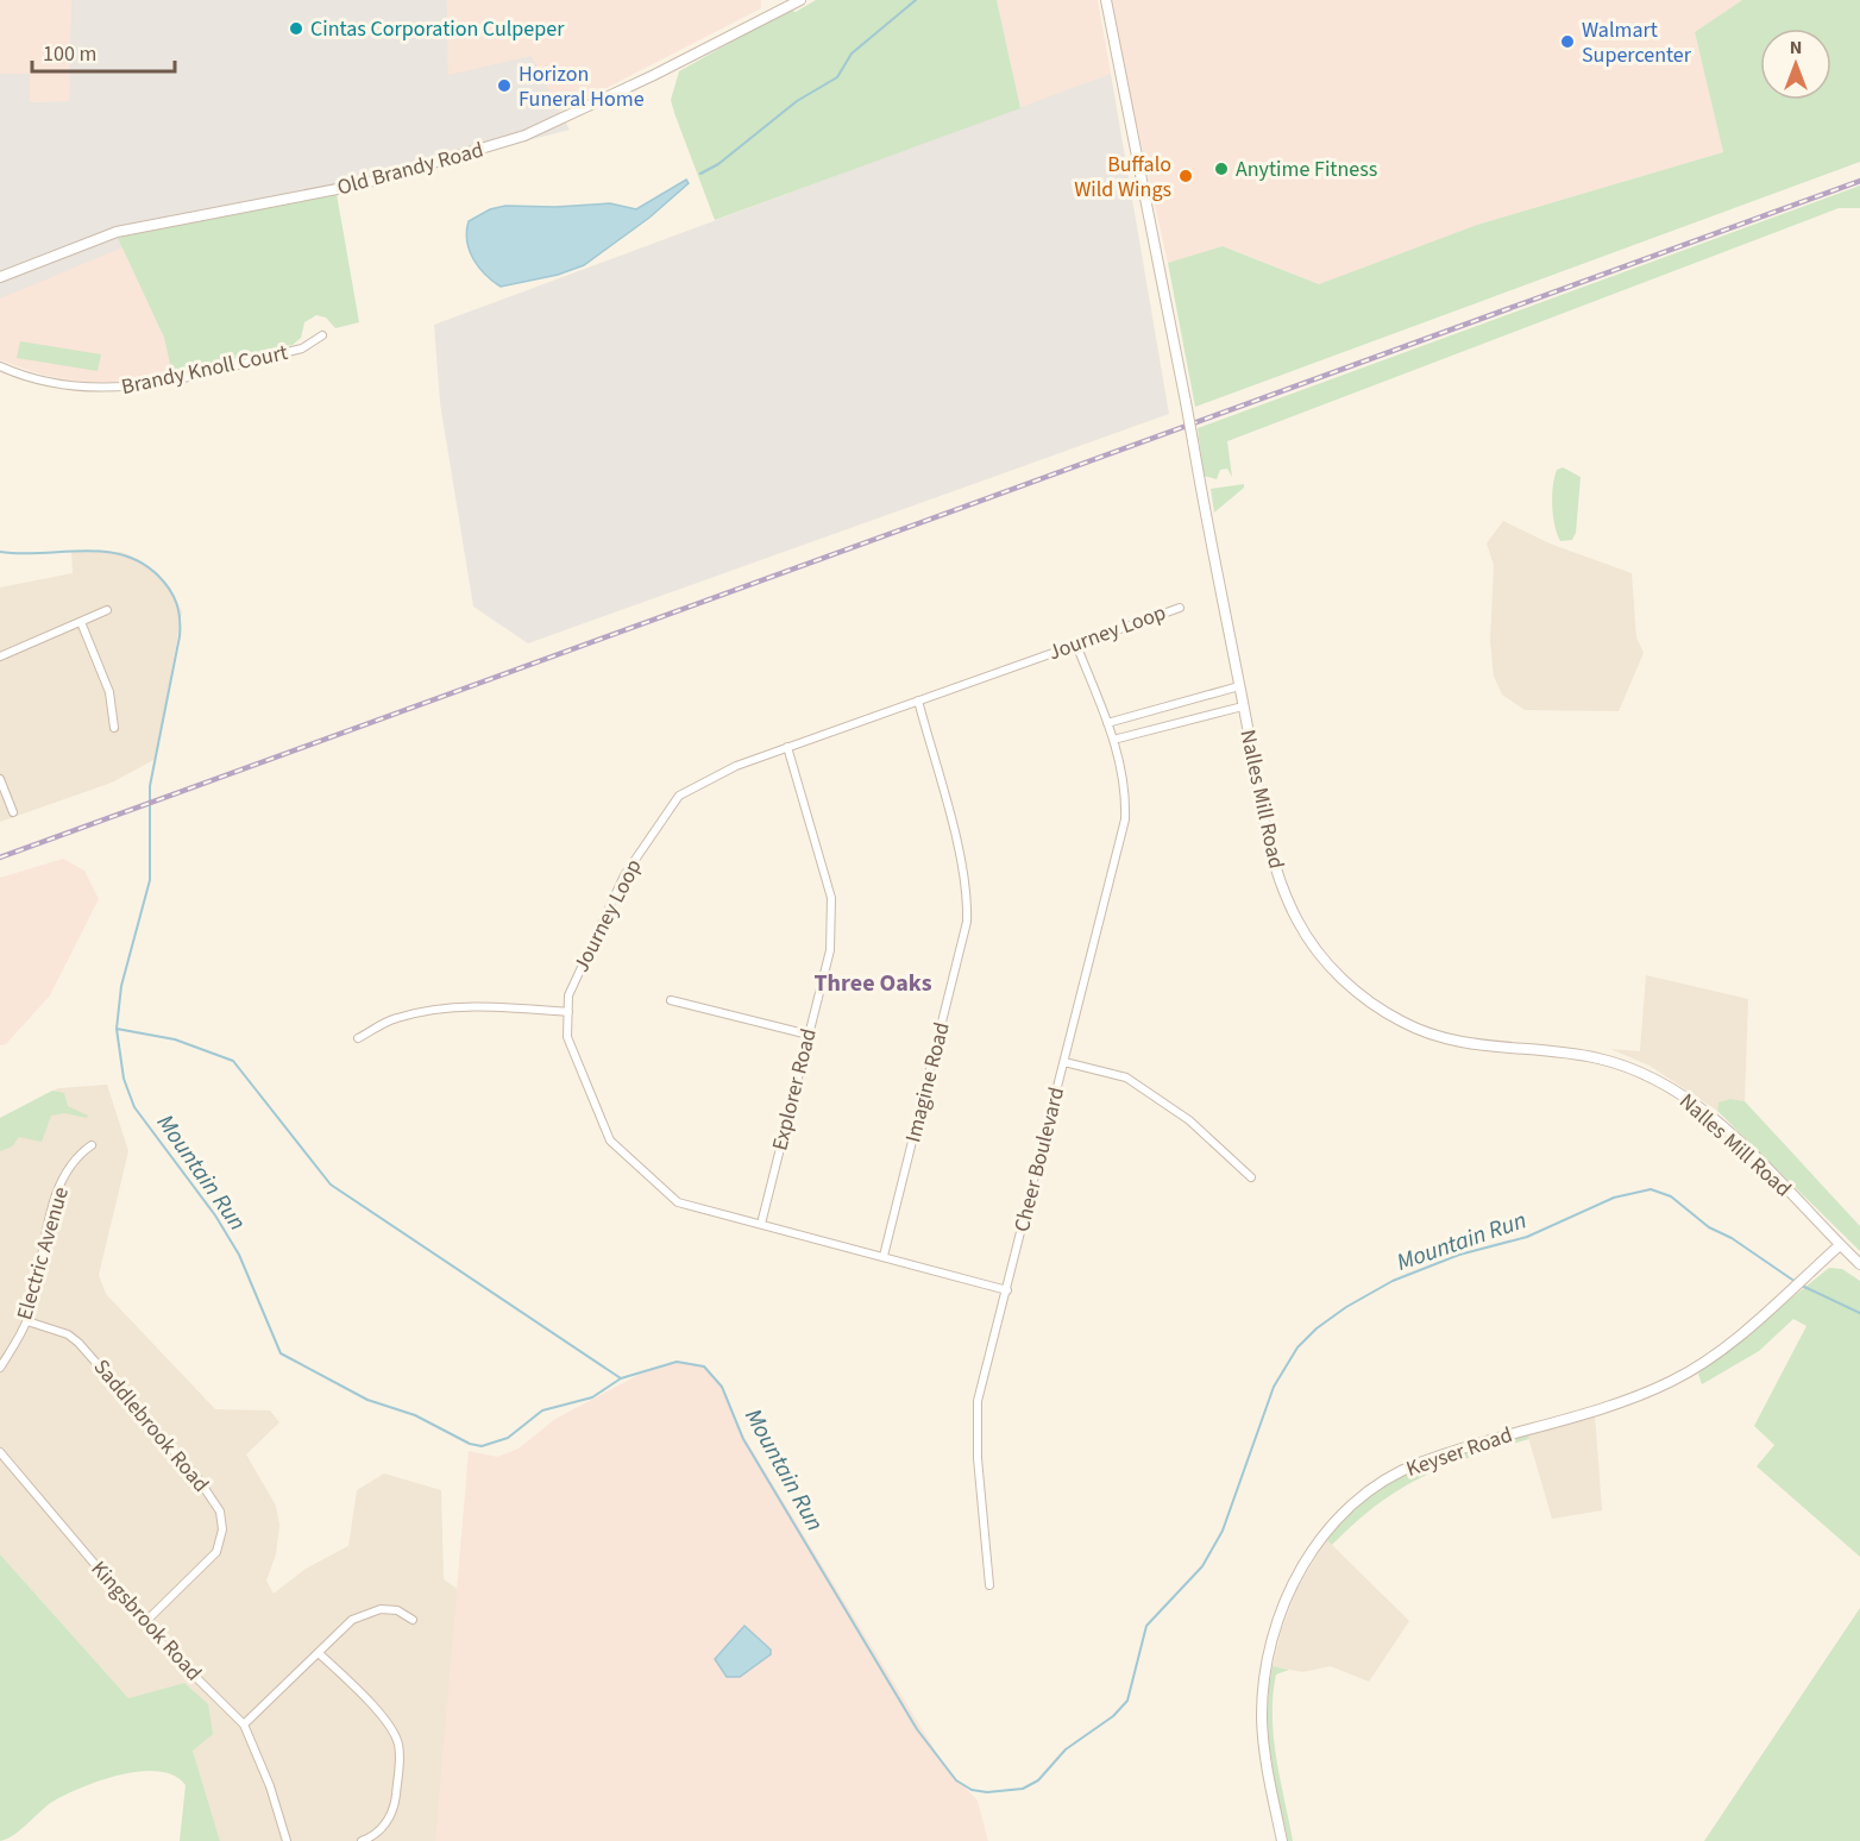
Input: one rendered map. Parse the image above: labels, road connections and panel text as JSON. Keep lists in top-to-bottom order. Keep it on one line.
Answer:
{"streets":{"street":["Old Brandy Road","Brandy Knoll Court","Journey Loop","Nalles Mill Road","Imagine Road","Explorer Road","Cheer Boulevard","Electric Avenue","Saddlebrook Road","Keyser Road","Kingsbrook Road"]},"crossings":[["Journey Loop","Imagine Road"],["Journey Loop","Explorer Road"],["Journey Loop","Cheer Boulevard"],["Nalles Mill Road","Keyser Road"],["Electric Avenue","Saddlebrook Road"],["Saddlebrook Road","Kingsbrook Road"]],"districts":["Three Oaks"],"water":["Mountain Run"],"places":["Cintas Corporation Culpeper","Walmart Supercenter","Horizon Funeral Home","Anytime Fitness","Buffalo Wild Wings"],"scale_bar":"100 m","north":"top"}
